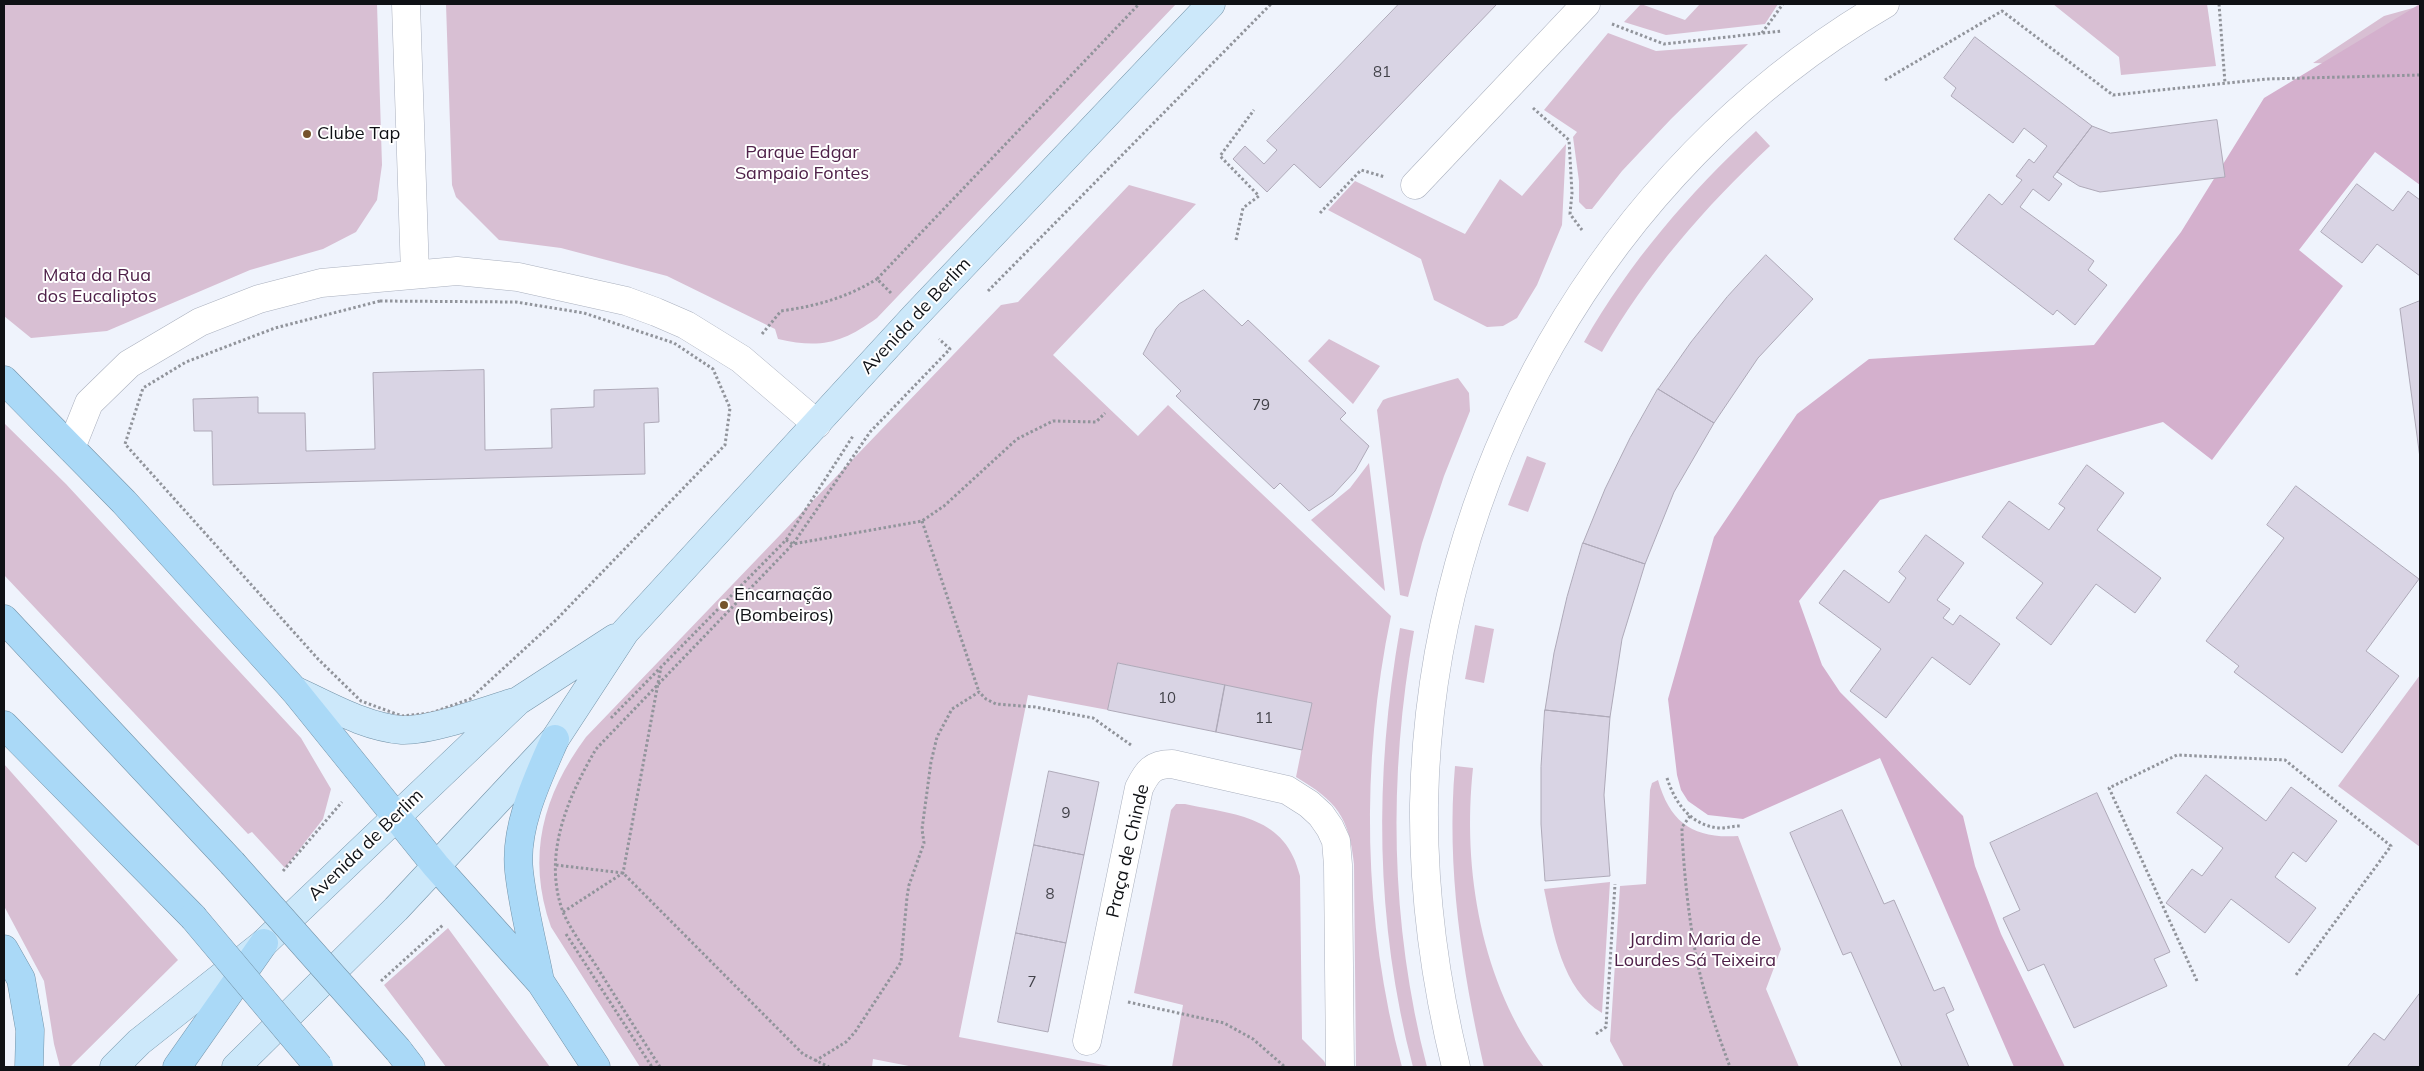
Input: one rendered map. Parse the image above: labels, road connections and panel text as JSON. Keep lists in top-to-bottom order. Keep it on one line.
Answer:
{"streets":{"main road":["Avenida de Berlim"],"street":["Praça de Chinde"]},"parks":["Parque Edgar Sampaio Fontes","Mata da Rua dos Eucaliptos","Jardim Maria de Lourdes Sá Teixeira"],"places":["Clube Tap","Encarnação (Bombeiros)"],"house_numbers":["81","79","10","11","9","8","7"]}
